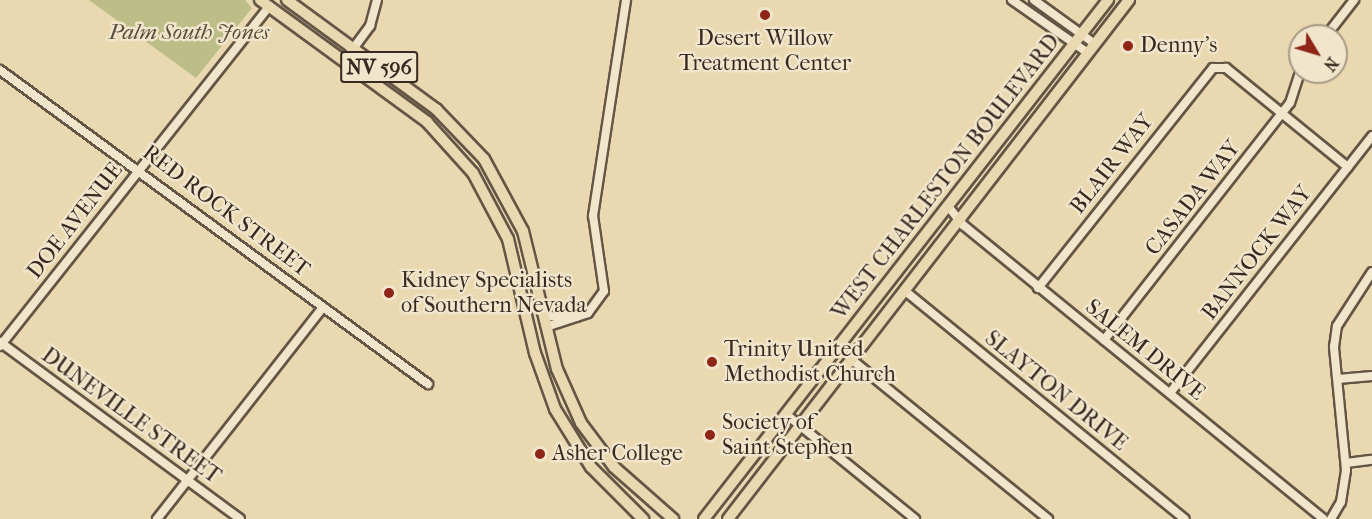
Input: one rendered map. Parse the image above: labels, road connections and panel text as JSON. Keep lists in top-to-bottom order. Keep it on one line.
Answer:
{"streets":{"main road":["NV 596","WEST CHARLESTON BOULEVARD"],"street":["BLAIR WAY","CASADA WAY","RED ROCK STREET","DOE AVENUE","BANNOCK WAY","SALEM DRIVE","SLAYTON DRIVE","DUNEVILLE STREET"]},"crossings":[["NV 596","DOE AVENUE"],["BLAIR WAY","CASADA WAY"],["BLAIR WAY","SALEM DRIVE"],["WEST CHARLESTON BOULEVARD","SALEM DRIVE"],["WEST CHARLESTON BOULEVARD","SLAYTON DRIVE"],["CASADA WAY","SALEM DRIVE"],["RED ROCK STREET","DOE AVENUE"],["DOE AVENUE","DUNEVILLE STREET"],["BANNOCK WAY","SALEM DRIVE"]],"parks":["Palm South Jones"],"places":["Desert Willow Treatment Center","Denny's","Kidney Specialists of Southern Nevada","Trinity United Methodist Church","Society of Saint Stephen","Asher College"],"north":"bottom right"}
